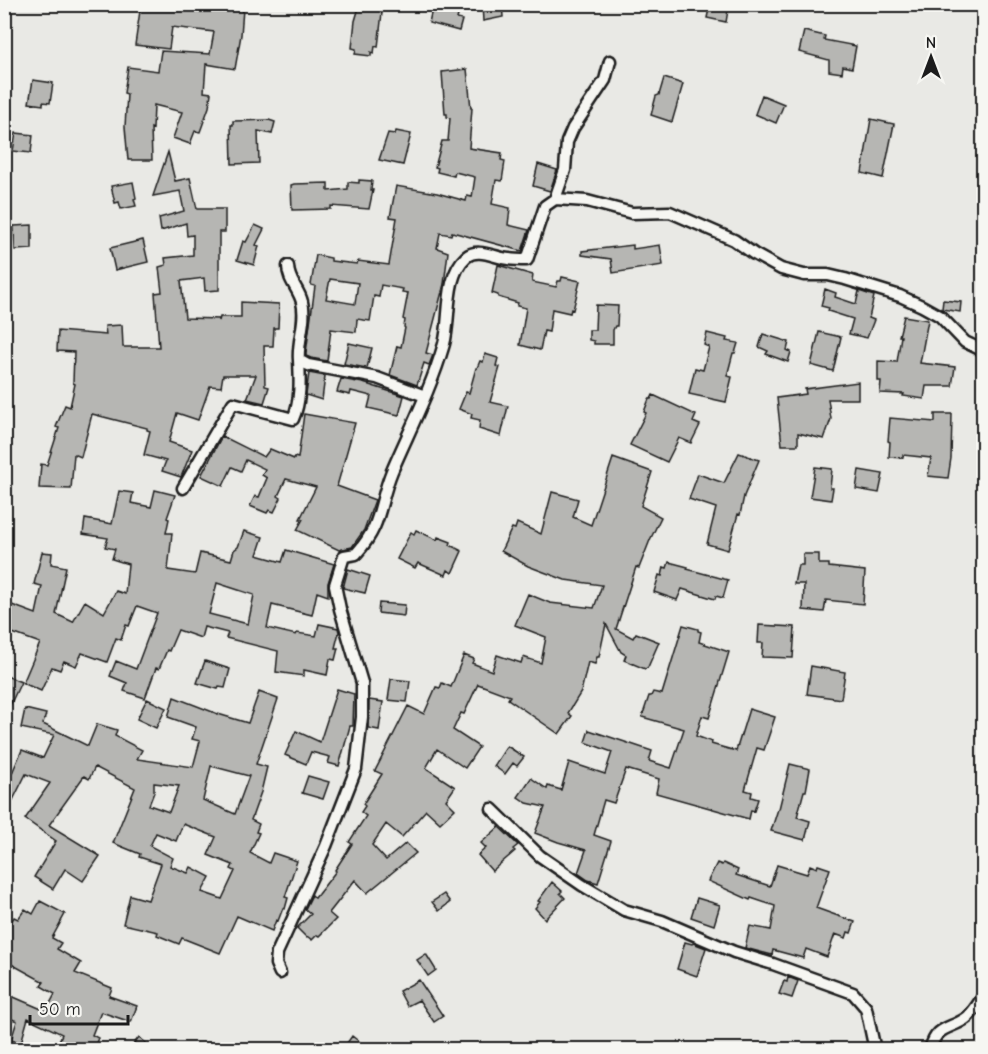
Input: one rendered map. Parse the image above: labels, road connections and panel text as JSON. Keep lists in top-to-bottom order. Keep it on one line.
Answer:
{"scale_bar":"50 m","north":"top"}
